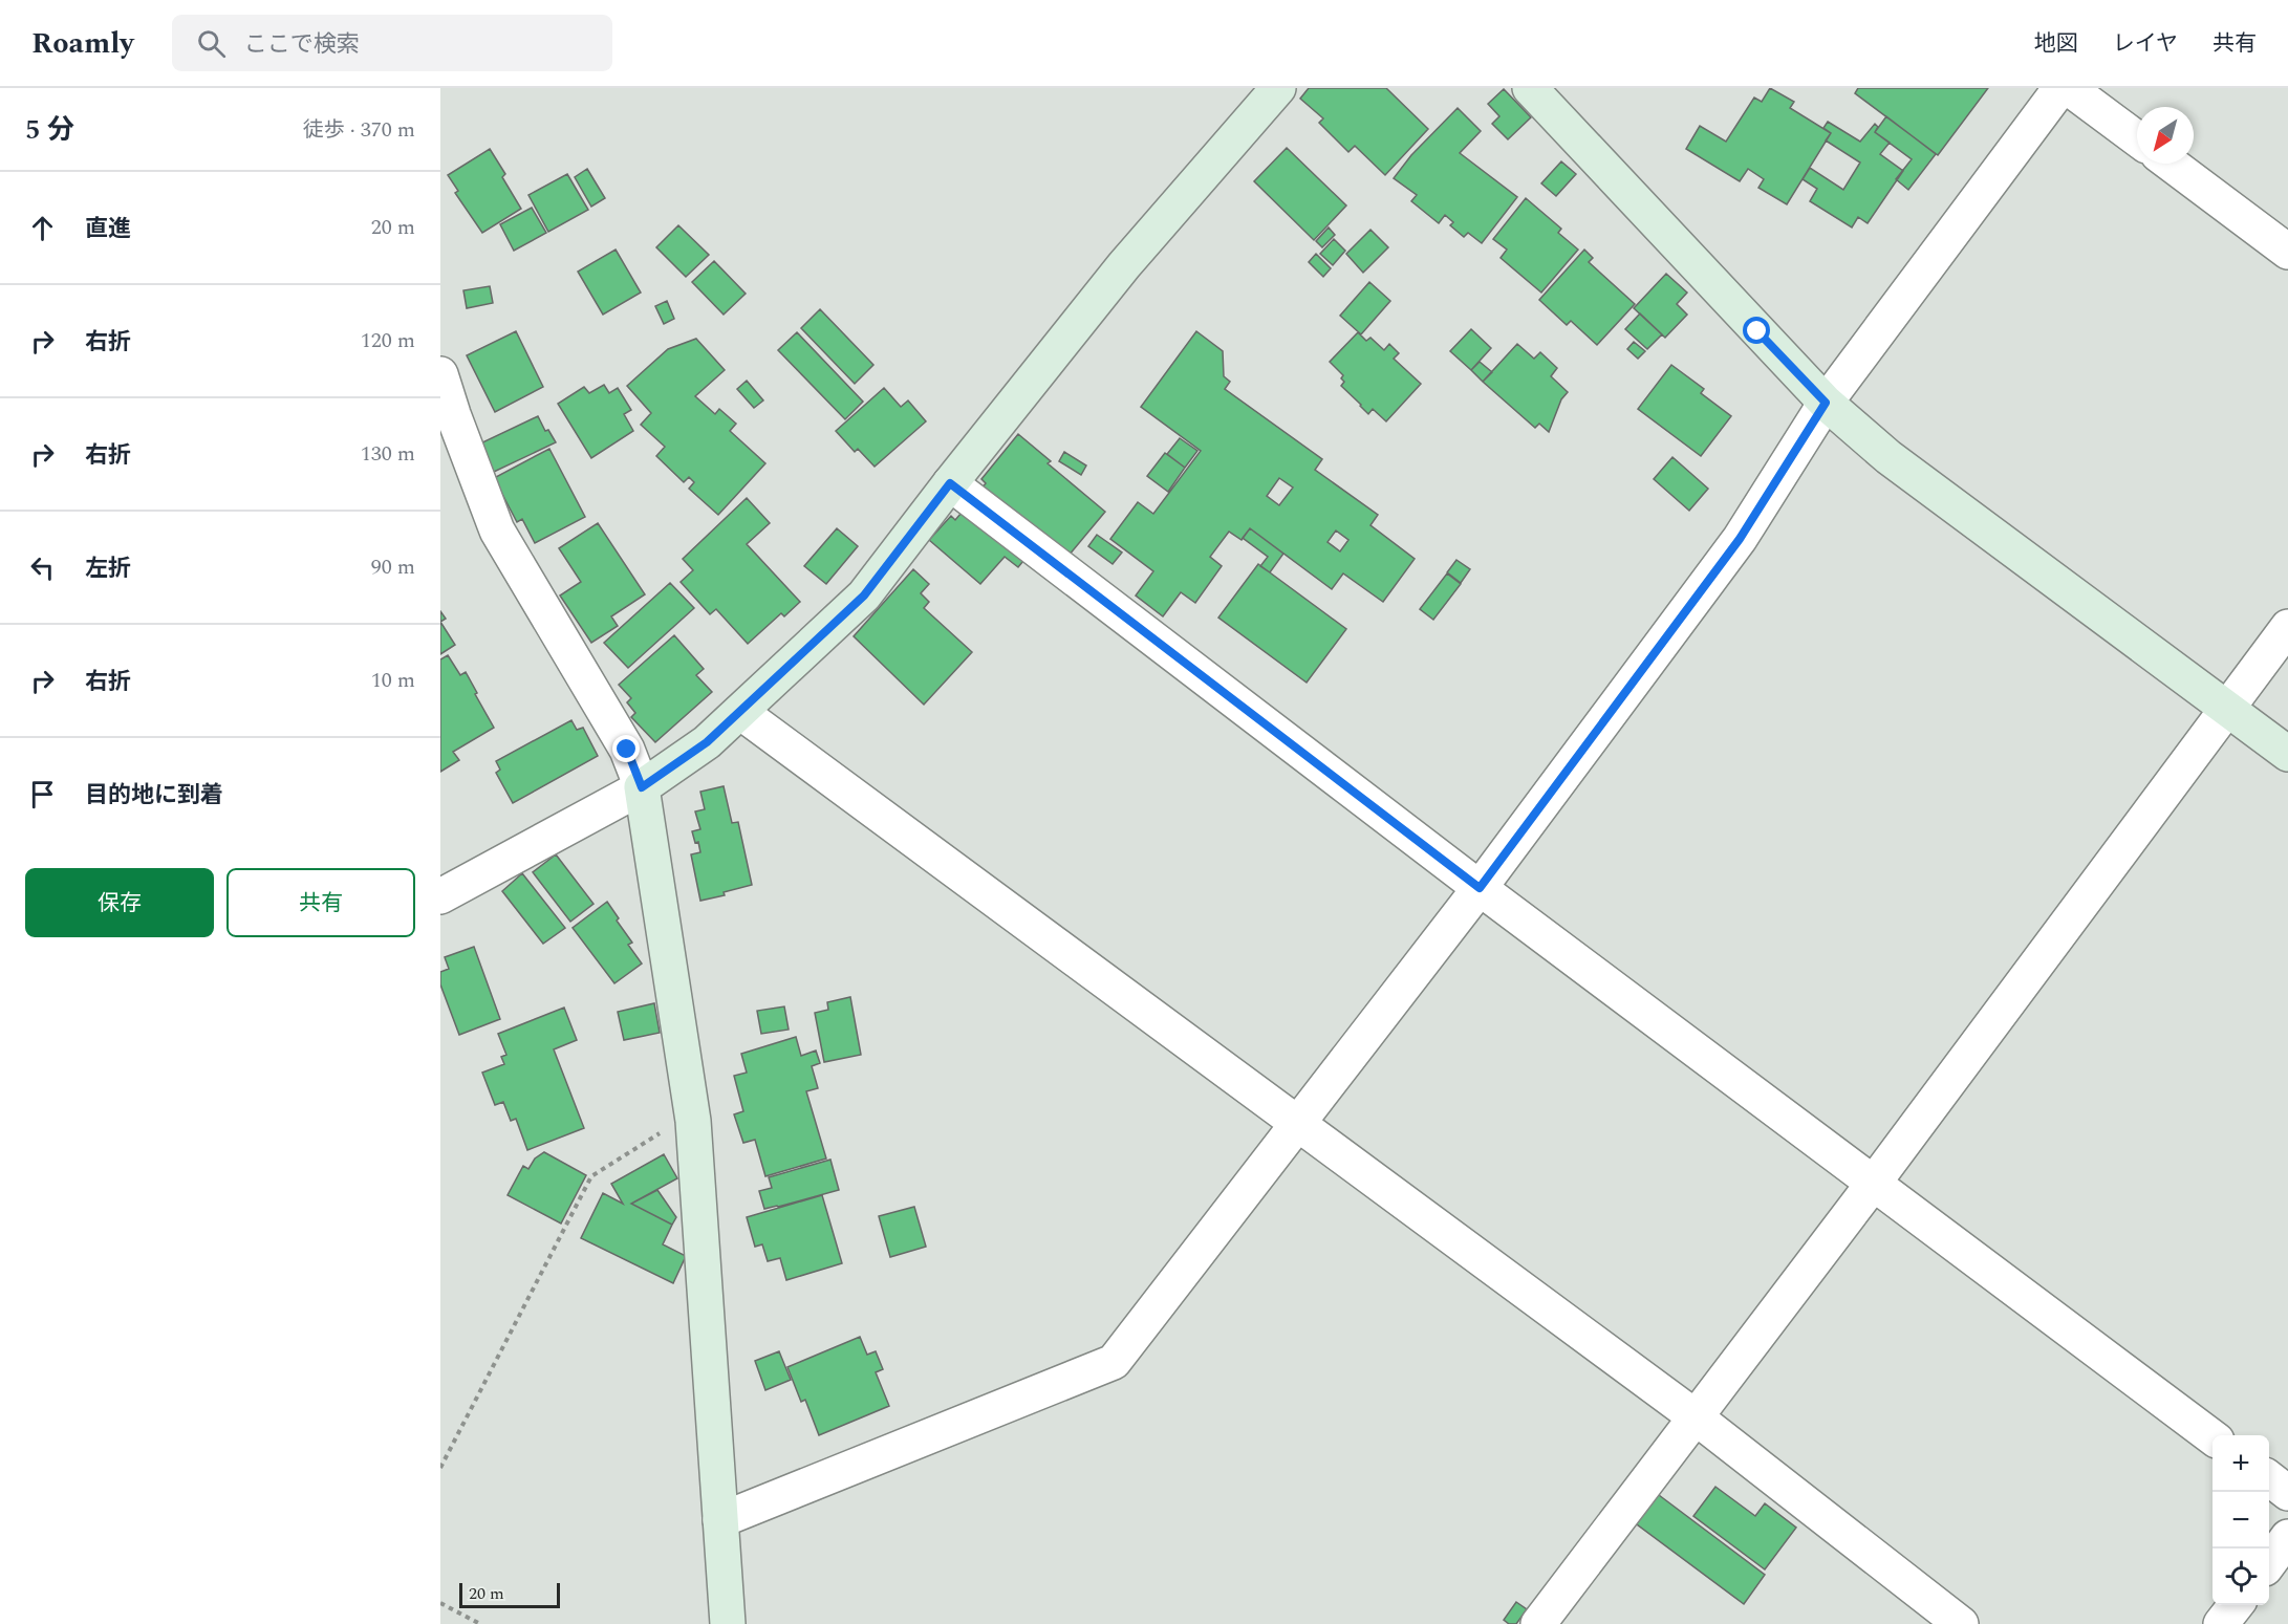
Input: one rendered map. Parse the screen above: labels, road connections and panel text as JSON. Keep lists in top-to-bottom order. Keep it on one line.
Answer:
{"scale_bar":"20 m","north":"bottom left","page":{"header":"Roamly","search":"ここで検索","nav":["地図","レイヤ","共有"],"heading":["5 分","徒歩 · 370 m"],"list":[["直進","20 m"],["右折","120 m"],["右折","130 m"],["左折","90 m"],["右折","10 m"],"目的地に到着"],"buttons":["保存","共有"],"map_buttons":["+","−"],"scale":"20 m"}}
